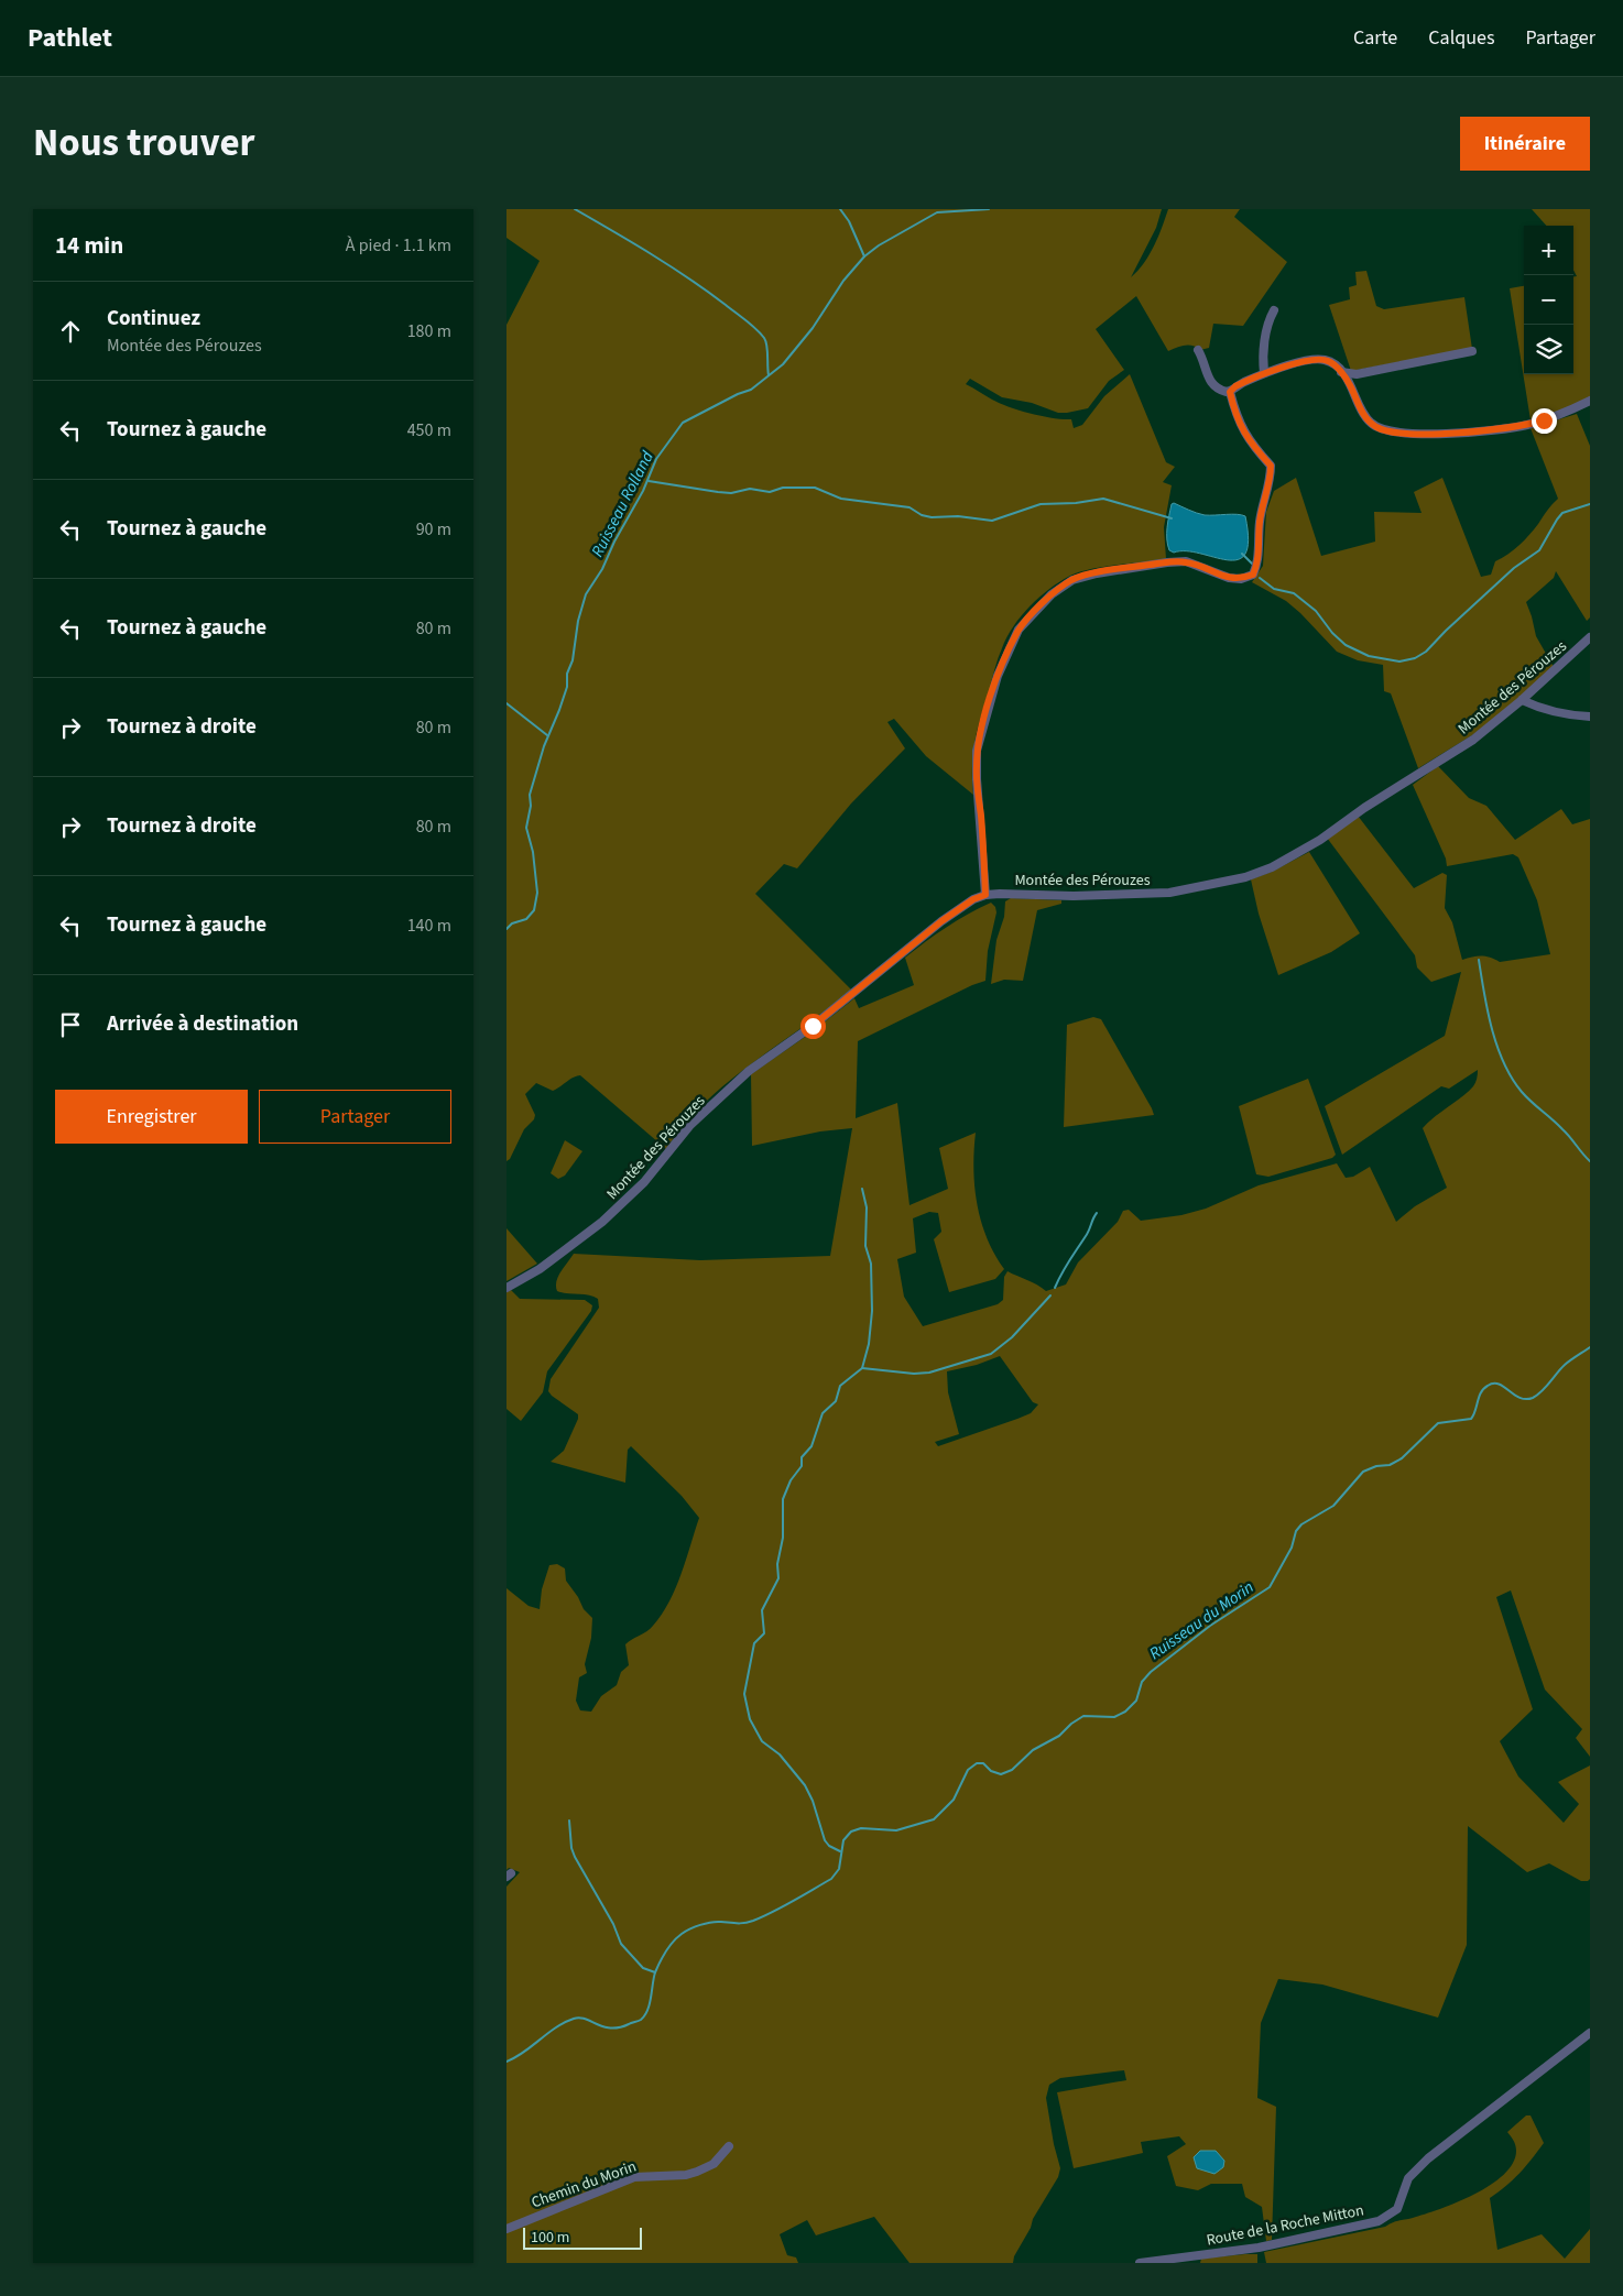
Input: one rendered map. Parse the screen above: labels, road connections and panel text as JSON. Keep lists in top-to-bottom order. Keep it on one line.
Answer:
{"streets":{"street":["Montée des Pérouzes","Chemin du Morin","Route de la Roche Mitton"]},"water":["Ruisseau Rolland","Ruisseau du Morin"],"scale_bar":"100 m","page":{"header":"Pathlet","nav":["Carte","Calques","Partager"],"title":"Nous trouver","buttons":["Itinéraire",["Enregistrer","Partager"]],"heading":["14 min","À pied · 1.1 km"],"map_buttons":["+","−"],"list":[["Continuez","Montée des Pérouzes","180 m"],["Tournez à gauche","450 m"],["Tournez à gauche","90 m"],["Tournez à gauche","80 m"],["Tournez à droite","80 m"],["Tournez à droite","80 m"],["Tournez à gauche","140 m"],"Arrivée à destination"],"scale":"100 m"}}
